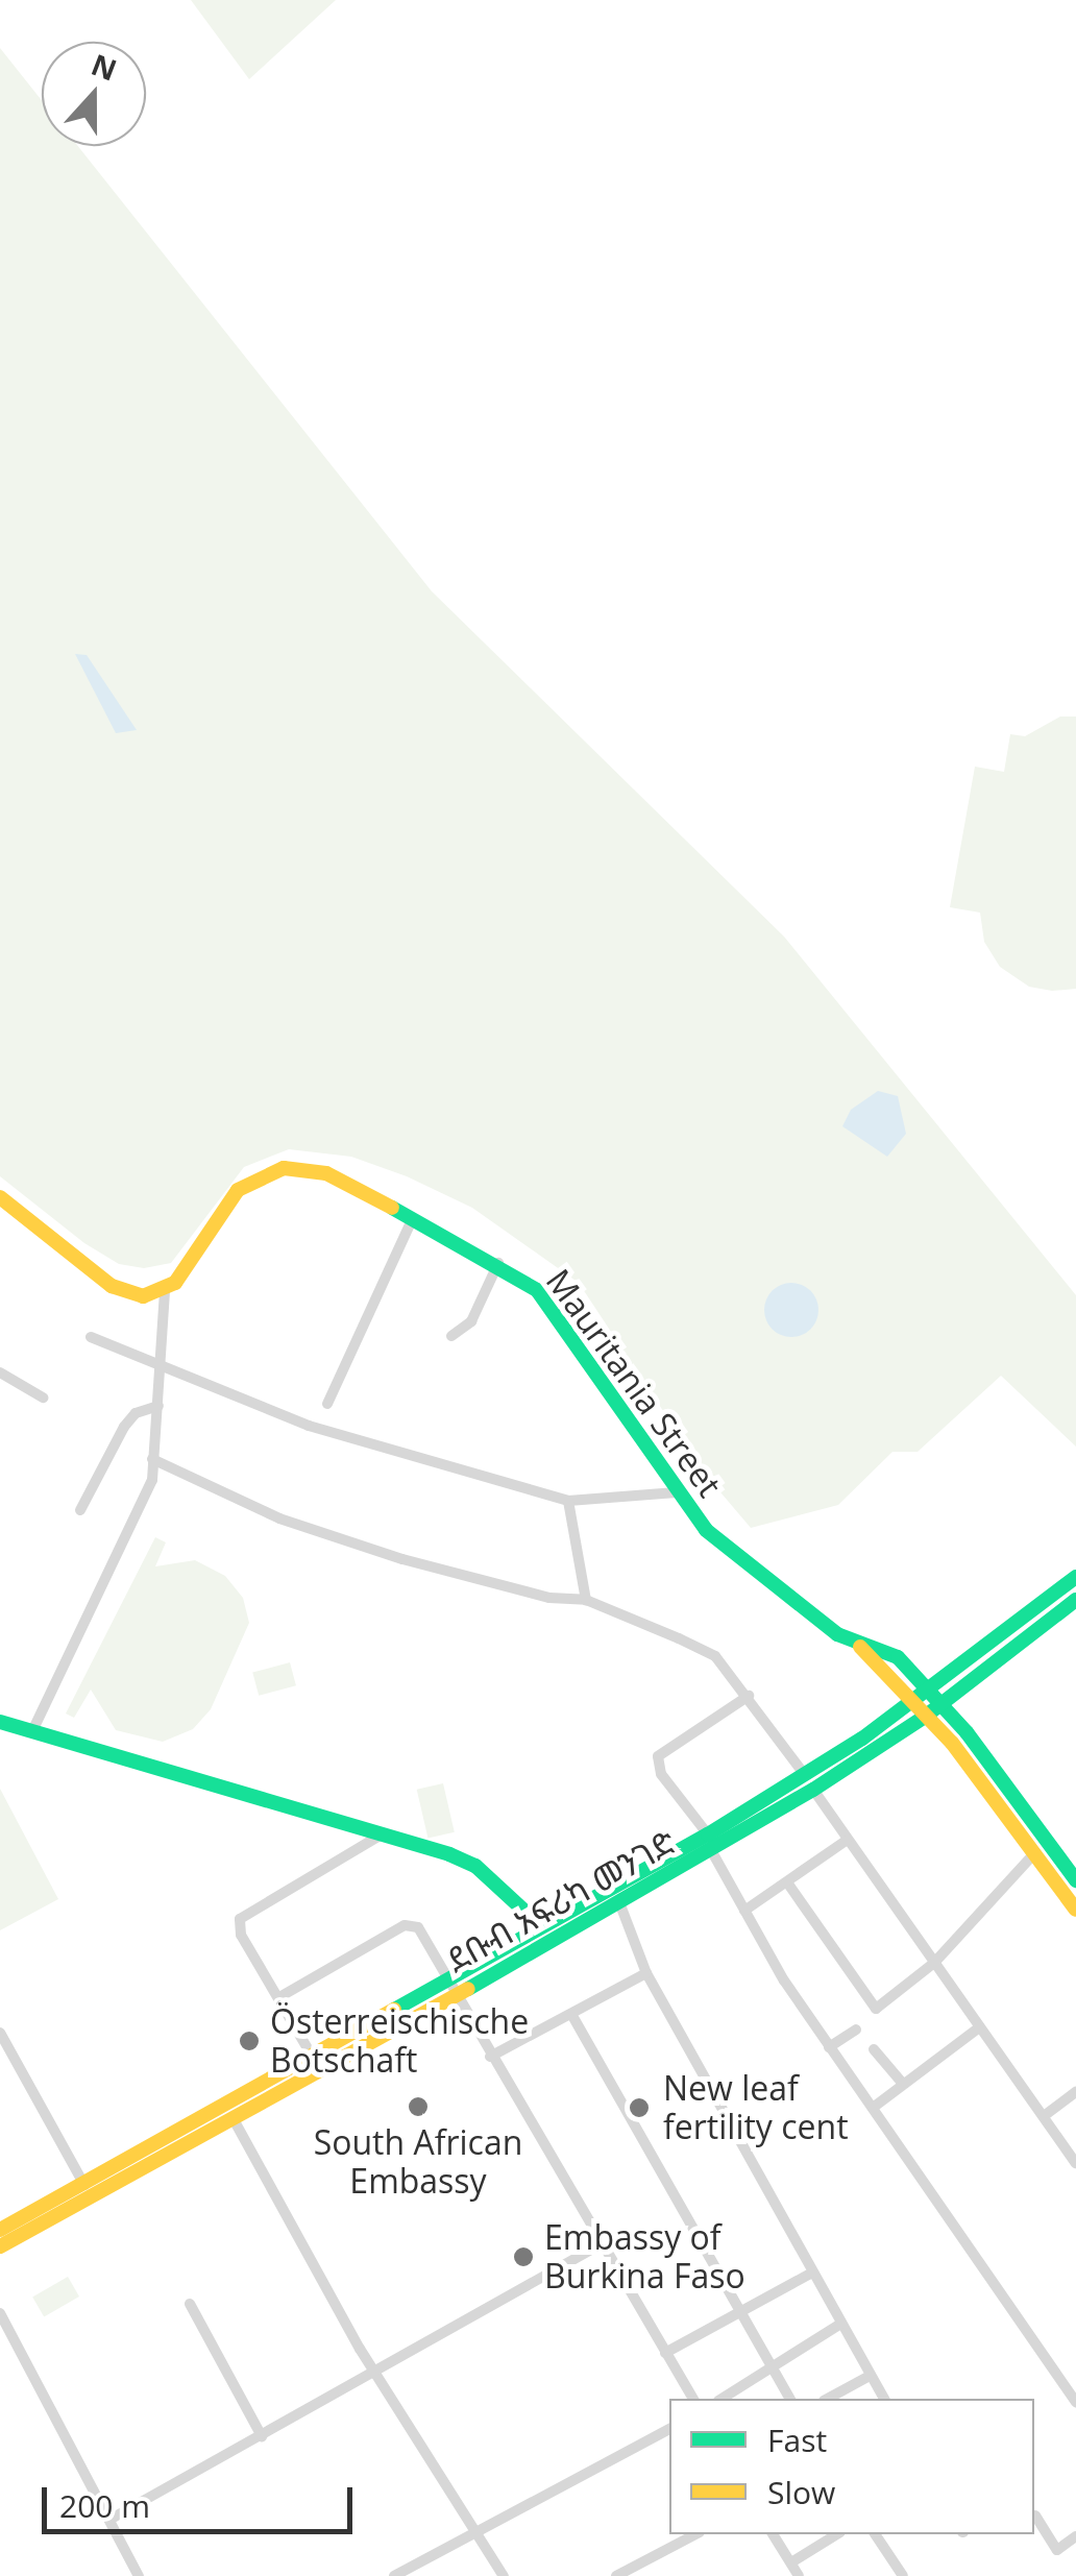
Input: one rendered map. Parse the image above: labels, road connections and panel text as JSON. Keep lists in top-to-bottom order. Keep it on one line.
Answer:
{"streets":{"main road":["Mauritania Street","ደቡብ አፍሪካ መንገድ"]},"crossings":[["Mauritania Street","ደቡብ አፍሪካ መንገድ"]],"places":["Österreischische Botschaft","South African Embassy","New leaf fertility cent","Embassy of Burkina Faso"],"legend":["Fast","Slow"],"scale_bar":"200 m","north":"top"}
